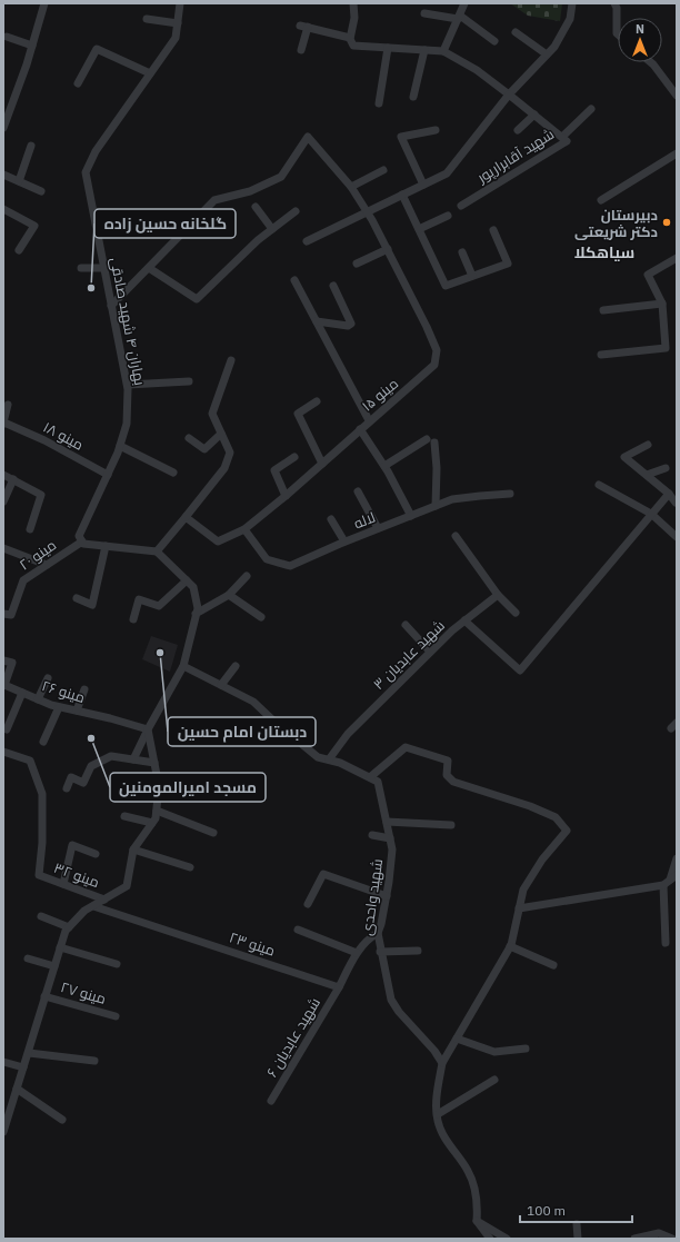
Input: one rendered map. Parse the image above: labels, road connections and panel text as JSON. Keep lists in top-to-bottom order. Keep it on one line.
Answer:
{"streets":{"street":["شهید آقابرارپور","بهاران ۴ شهید صادقی","مینو ۱۵","مینو ۱۸","لاله","مینو ۲۰","شهید عابدیان ۳","مینو ۲۶","مینو ۳۲","شهید واحدی","مینو ۲۳","مینو ۲۷","شهید عابدیان ۶"]},"crossings":[["بهاران ۴ شهید صادقی","مینو ۱۸"],["بهاران ۴ شهید صادقی","مینو ۲۰"],["مینو ۱۵","لاله"],["شهید عابدیان ۳","شهید واحدی"],["مینو ۲۳","شهید عابدیان ۶"]],"districts":["سیاهکلا"],"places":["دبیرستان دکتر شریعتی","گلخانه حسین زاده","دبستان امام حسین","مسجد امیرالمومنین"],"scale_bar":"100 m","north":"top"}
